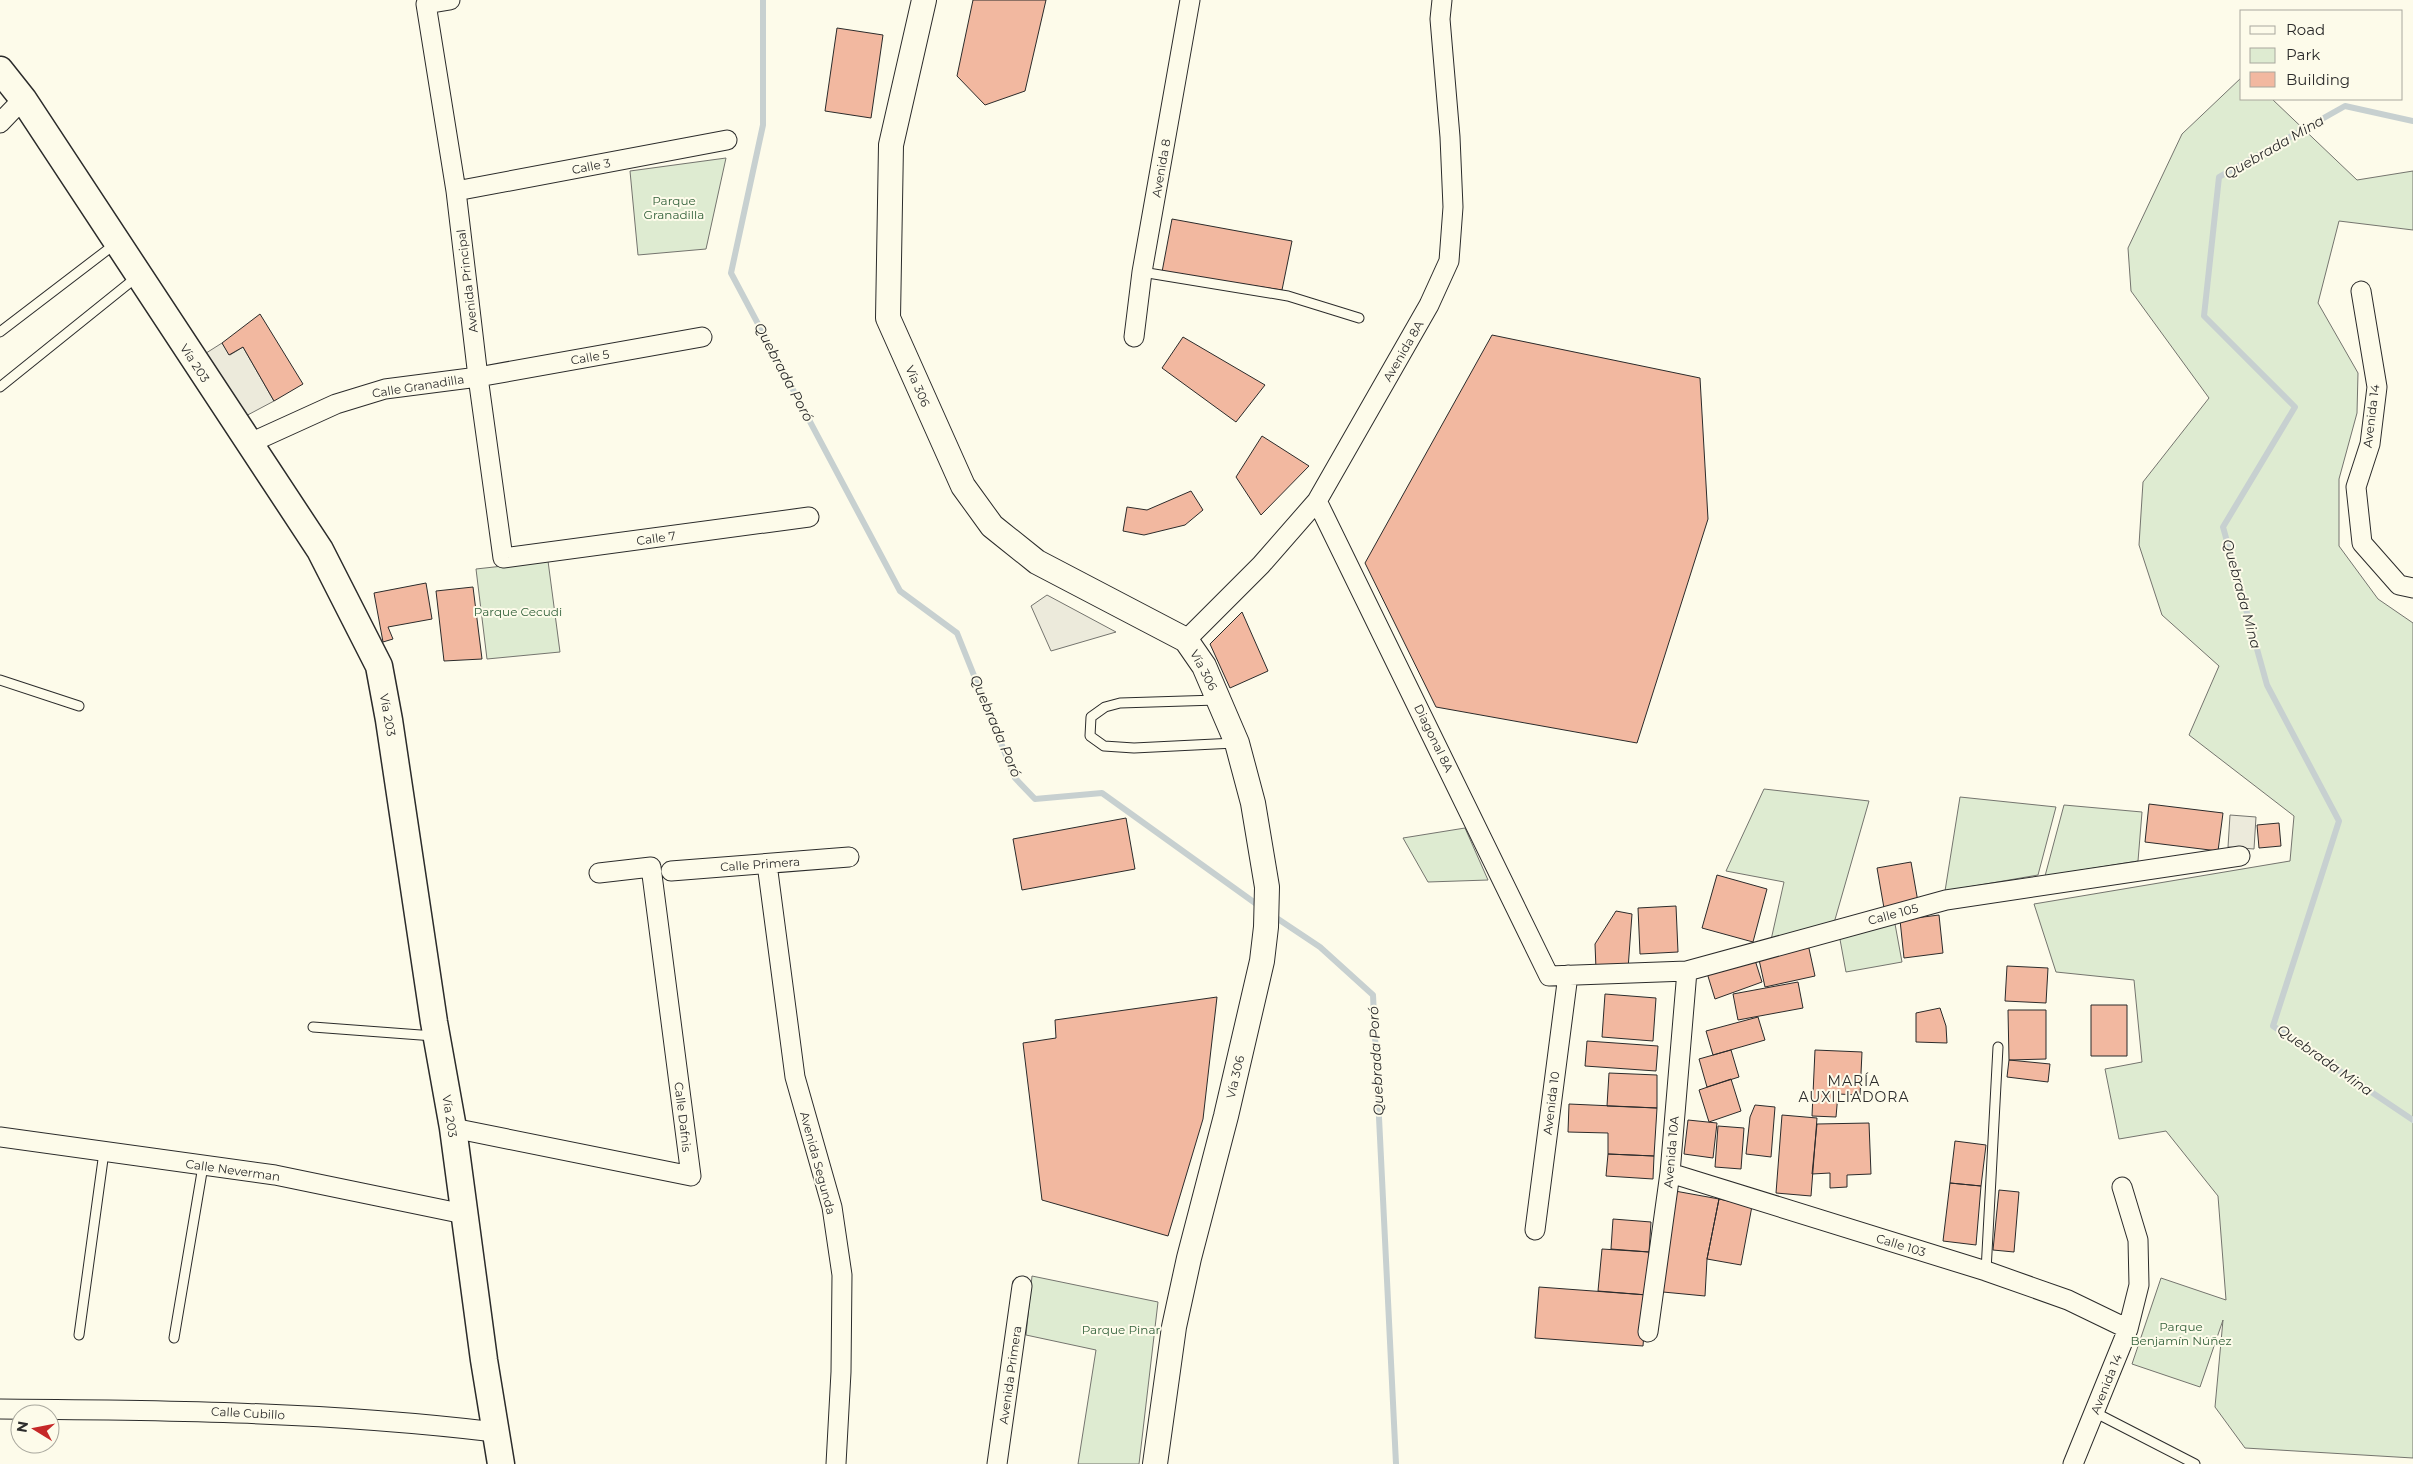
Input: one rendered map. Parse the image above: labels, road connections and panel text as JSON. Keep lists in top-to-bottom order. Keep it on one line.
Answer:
{"streets":{"main road":["Vía 203"],"street":["Calle 3","Avenida 8","Avenida Principal","Avenida 8A","Calle 5","Calle Granadilla","Vía 306","Avenida 14","Calle 7","Diagonal 8A","Calle Primera","Calle 105","Avenida 10","Calle Dafnis","Avenida 10A","Avenida Segunda","Calle Neverman","Calle 103","Avenida Primera","Calle Cubillo"]},"crossings":[["Calle 3","Avenida Principal"],["Avenida Principal","Calle 5"],["Avenida Principal","Calle Granadilla"],["Avenida Principal","Calle 7"],["Avenida 8A","Vía 306"],["Avenida 8A","Diagonal 8A"],["Calle 5","Calle Granadilla"],["Vía 203","Calle Granadilla"],["Vía 203","Calle Dafnis"],["Vía 203","Calle Neverman"],["Vía 203","Calle Cubillo"],["Avenida 14","Calle 103"],["Diagonal 8A","Calle 105"],["Diagonal 8A","Avenida 10"],["Calle Primera","Avenida Segunda"],["Calle 105","Avenida 10"],["Calle 105","Avenida 10A"],["Avenida 10A","Calle 103"]],"districts":["MARÍA AUXILIADORA"],"water":["Quebrada Mina","Quebrada Poró"],"parks":["Parque Granadilla","Parque Cecudi","Parque Benjamín Núñez","Parque Pinar"],"legend":["Road","Park","Building"],"north":"left"}
